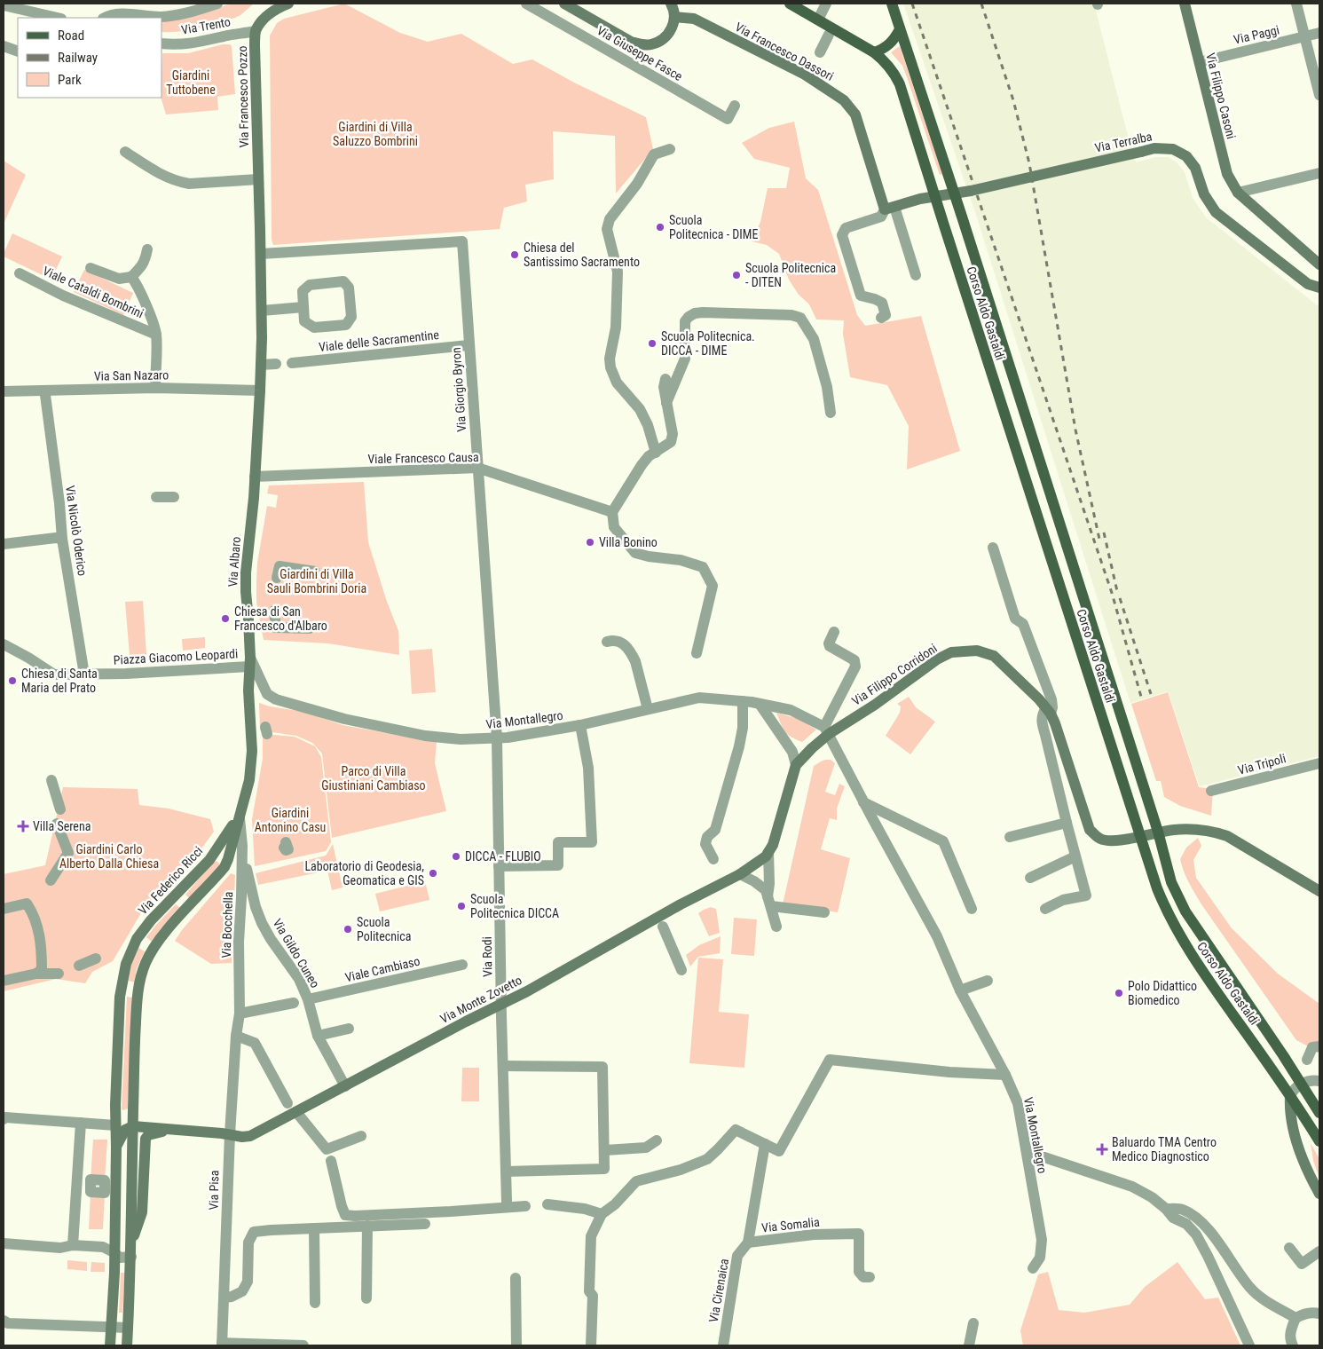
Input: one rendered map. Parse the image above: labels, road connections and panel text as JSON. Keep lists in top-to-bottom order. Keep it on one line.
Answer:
{"streets":{"main road":["Corso Aldo Gastaldi"],"street":["Via Trento","Via Paggi","Via Francesco Dassori","Via Giuseppe Fasce","Via Filippo Casoni","Via Francesco Pozzo","Via Terralba","Viale Cataldi Bombrini","Viale delle Sacramentine","Via San Nazaro","Via Giorgio Byron","Viale Francesco Causa","Via Nicolò Oderico","Via Albaro","Piazza Giacomo Leopardi","Via Filippo Corridoni","Via Montallegro","Via Tripoli","Via Federico Ricci","Via Bocchella","Via Gildo Cuneo","Via Rodi","Viale Cambiaso","Via Monte Zovetto","Via Pisa","Via Somalia","Via Cirenaica"]},"crossings":[["Via Trento","Via Francesco Pozzo"],["Via Paggi","Via Filippo Casoni"],["Via Francesco Pozzo","Via Albaro"],["Via Terralba","Corso Aldo Gastaldi"],["Viale Cataldi Bombrini","Via San Nazaro"],["Corso Aldo Gastaldi","Via Filippo Corridoni"],["Viale delle Sacramentine","Via Giorgio Byron"],["Via San Nazaro","Via Nicolò Oderico"],["Via San Nazaro","Via Albaro"],["Via Giorgio Byron","Viale Francesco Causa"],["Via Giorgio Byron","Via Albaro"],["Via Giorgio Byron","Via Montallegro"],["Via Giorgio Byron","Via Rodi"],["Viale Francesco Causa","Via Albaro"],["Via Nicolò Oderico","Piazza Giacomo Leopardi"],["Via Albaro","Piazza Giacomo Leopardi"],["Via Albaro","Via Montallegro"],["Via Albaro","Via Federico Ricci"],["Via Albaro","Via Bocchella"],["Piazza Giacomo Leopardi","Via Montallegro"],["Via Filippo Corridoni","Via Monte Zovetto"],["Via Montallegro","Via Rodi"],["Via Montallegro","Via Monte Zovetto"],["Via Federico Ricci","Via Bocchella"],["Via Bocchella","Via Gildo Cuneo"],["Via Bocchella","Via Pisa"],["Via Gildo Cuneo","Viale Cambiaso"],["Via Gildo Cuneo","Via Monte Zovetto"],["Via Rodi","Via Monte Zovetto"],["Via Monte Zovetto","Via Pisa"],["Via Somalia","Via Cirenaica"]],"parks":["Giardini Tuttobene","Giardini di Villa Saluzzo Bombrini","Giardini di Villa Sauli Bombrini Doria","Parco di Villa Giustiniani Cambiaso","Giardini Antonino Casu","Giardini Carlo Alberto Dalla Chiesa"],"places":{"other":["Scuola Politecnica - DIME","Chiesa del Santissimo Sacramento","Scuola Politecnica - DITEN","Scuola Politecnica. DICCA - DIME","Villa Bonino","Chiesa di San Francesco d'Albaro","Chiesa di Santa Maria del Prato","DICCA - FLUBIO","Laboratorio di Geodesia, Geomatica e GIS","Scuola Politecnica DICCA","Scuola Politecnica","Polo Didattico Biomedico"],"health":["Villa Serena","Baluardo TMA Centro Medico Diagnostico"]},"legend":["Road","Railway","Park"]}
